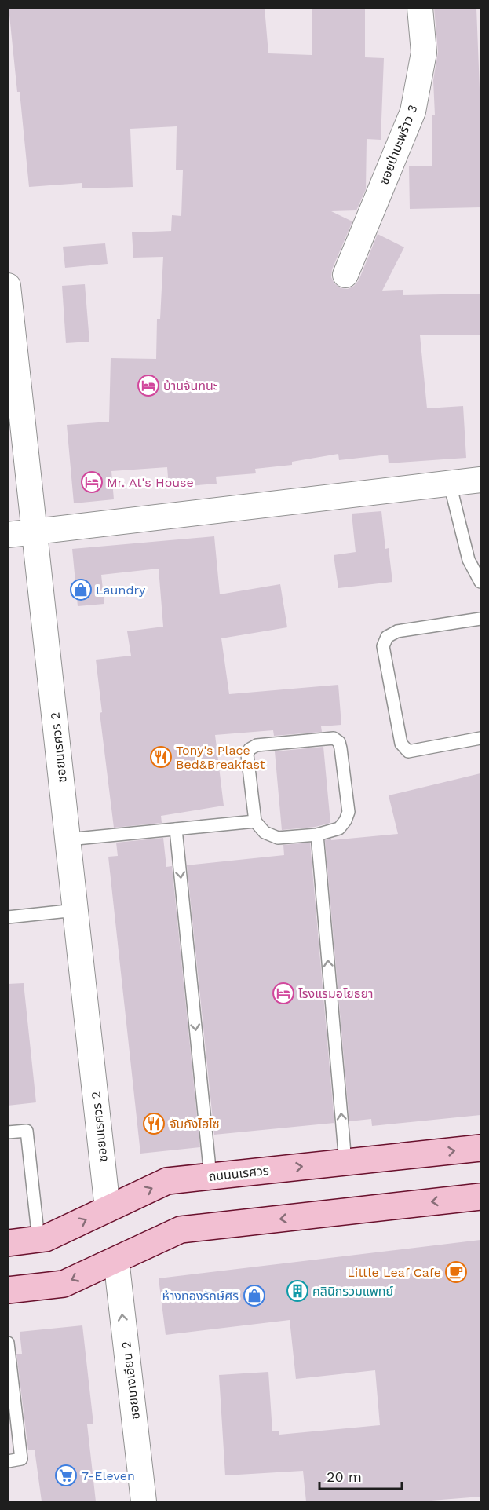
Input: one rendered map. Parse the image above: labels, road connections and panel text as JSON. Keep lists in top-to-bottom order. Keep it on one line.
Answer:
{"streets":{"street":["ซอยป่ามะพร้าว 3","ซอยนเรศวร 2","ถนนนเรศวร","ซอยบางเอียน 2"]},"crossings":[["ซอยนเรศวร 2","ถนนนเรศวร"]],"one_way":["ซอยบางเอียน 2"],"places":{"hotel":["บ้านจันทนะ","Mr. At's House","โรงแรมอโยธยา"],"shop":["Laundry","ห้างทองรักษ์ศิริ"],"restaurant":["Tony's Place Bed&Breakfast","จับกังไฮโซ"],"cafe":["Little Leaf Cafe"],"building":["คลินิกรวมแพทย์"],"supermarket":["7-Eleven"]},"scale_bar":"20 m"}
